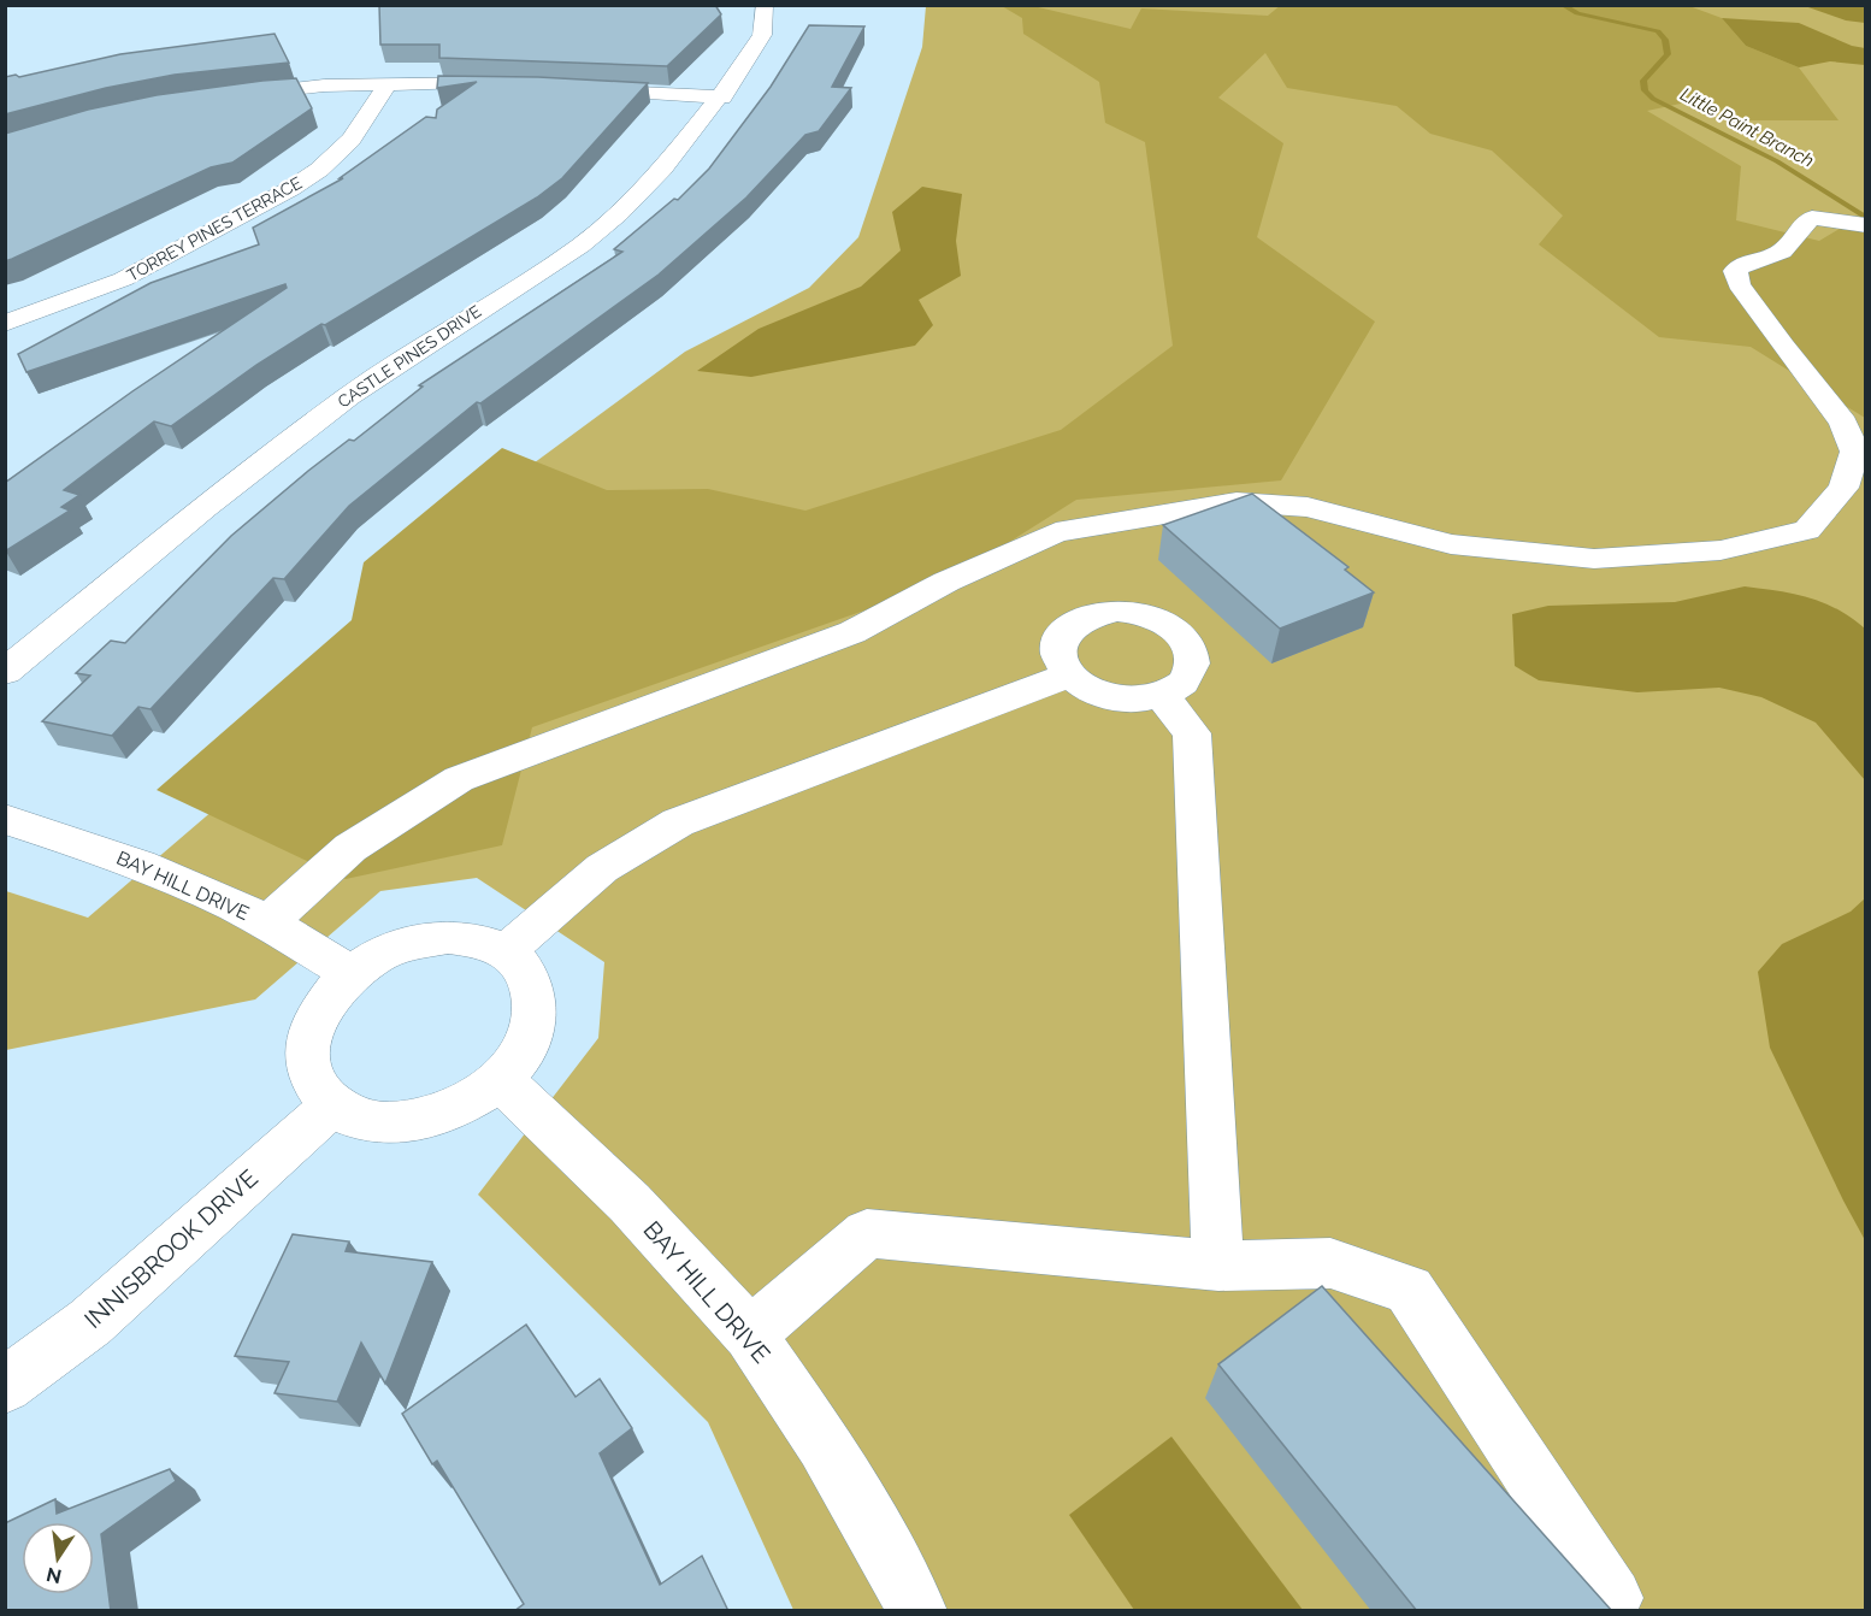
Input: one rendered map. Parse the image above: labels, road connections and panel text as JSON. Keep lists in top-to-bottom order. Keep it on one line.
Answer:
{"streets":{"street":["TORREY PINES TERRACE","CASTLE PINES DRIVE","BAY HILL DRIVE","INNISBROOK DRIVE"]},"crossings":[["BAY HILL DRIVE","INNISBROOK DRIVE"]],"water":["Little Paint Branch"],"north":"bottom"}
